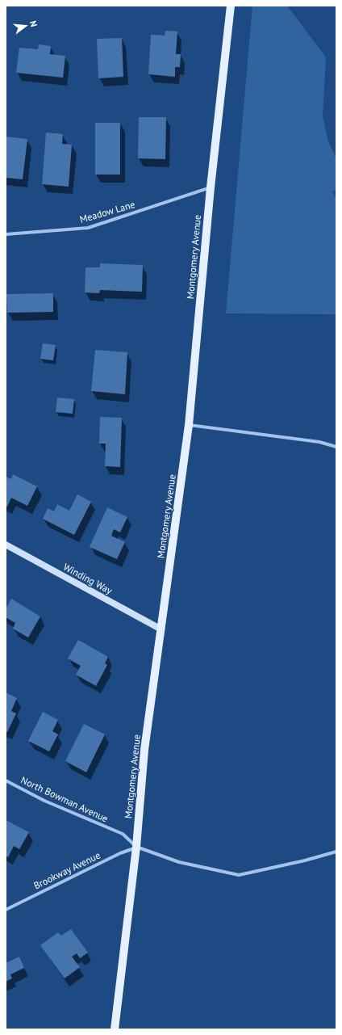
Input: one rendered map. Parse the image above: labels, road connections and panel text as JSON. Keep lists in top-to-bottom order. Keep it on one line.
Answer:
{"streets":{"main road":["Montgomery Avenue"],"street":["Meadow Lane","Winding Way","North Bowman Avenue","Brookway Avenue"]},"crossings":[["Meadow Lane","Montgomery Avenue"],["Montgomery Avenue","Winding Way"],["Montgomery Avenue","North Bowman Avenue"],["Montgomery Avenue","Brookway Avenue"],["North Bowman Avenue","Brookway Avenue"]],"north":"right"}
